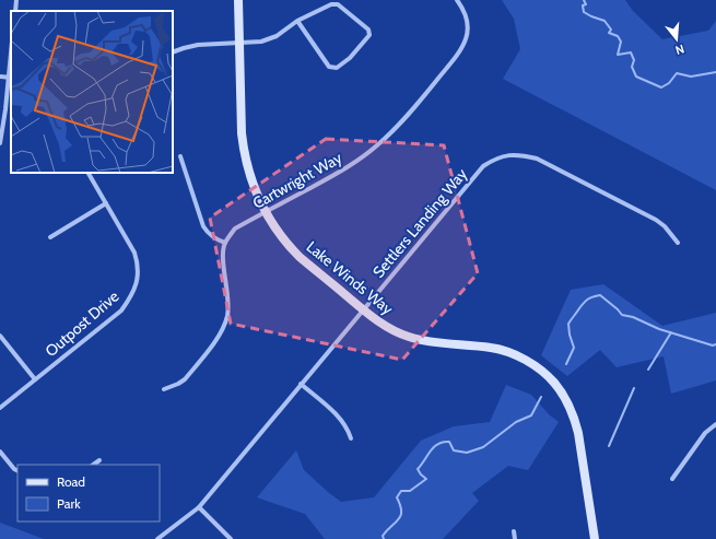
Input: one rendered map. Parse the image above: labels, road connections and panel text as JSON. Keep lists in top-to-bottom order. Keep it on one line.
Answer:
{"streets":{"street":["Cartwright Way","Settlers Landing Way","Lake Winds Way","Outpost Drive"]},"crossings":[["Cartwright Way","Lake Winds Way"],["Settlers Landing Way","Lake Winds Way"]],"legend":["Road","Park"],"north":"bottom"}
